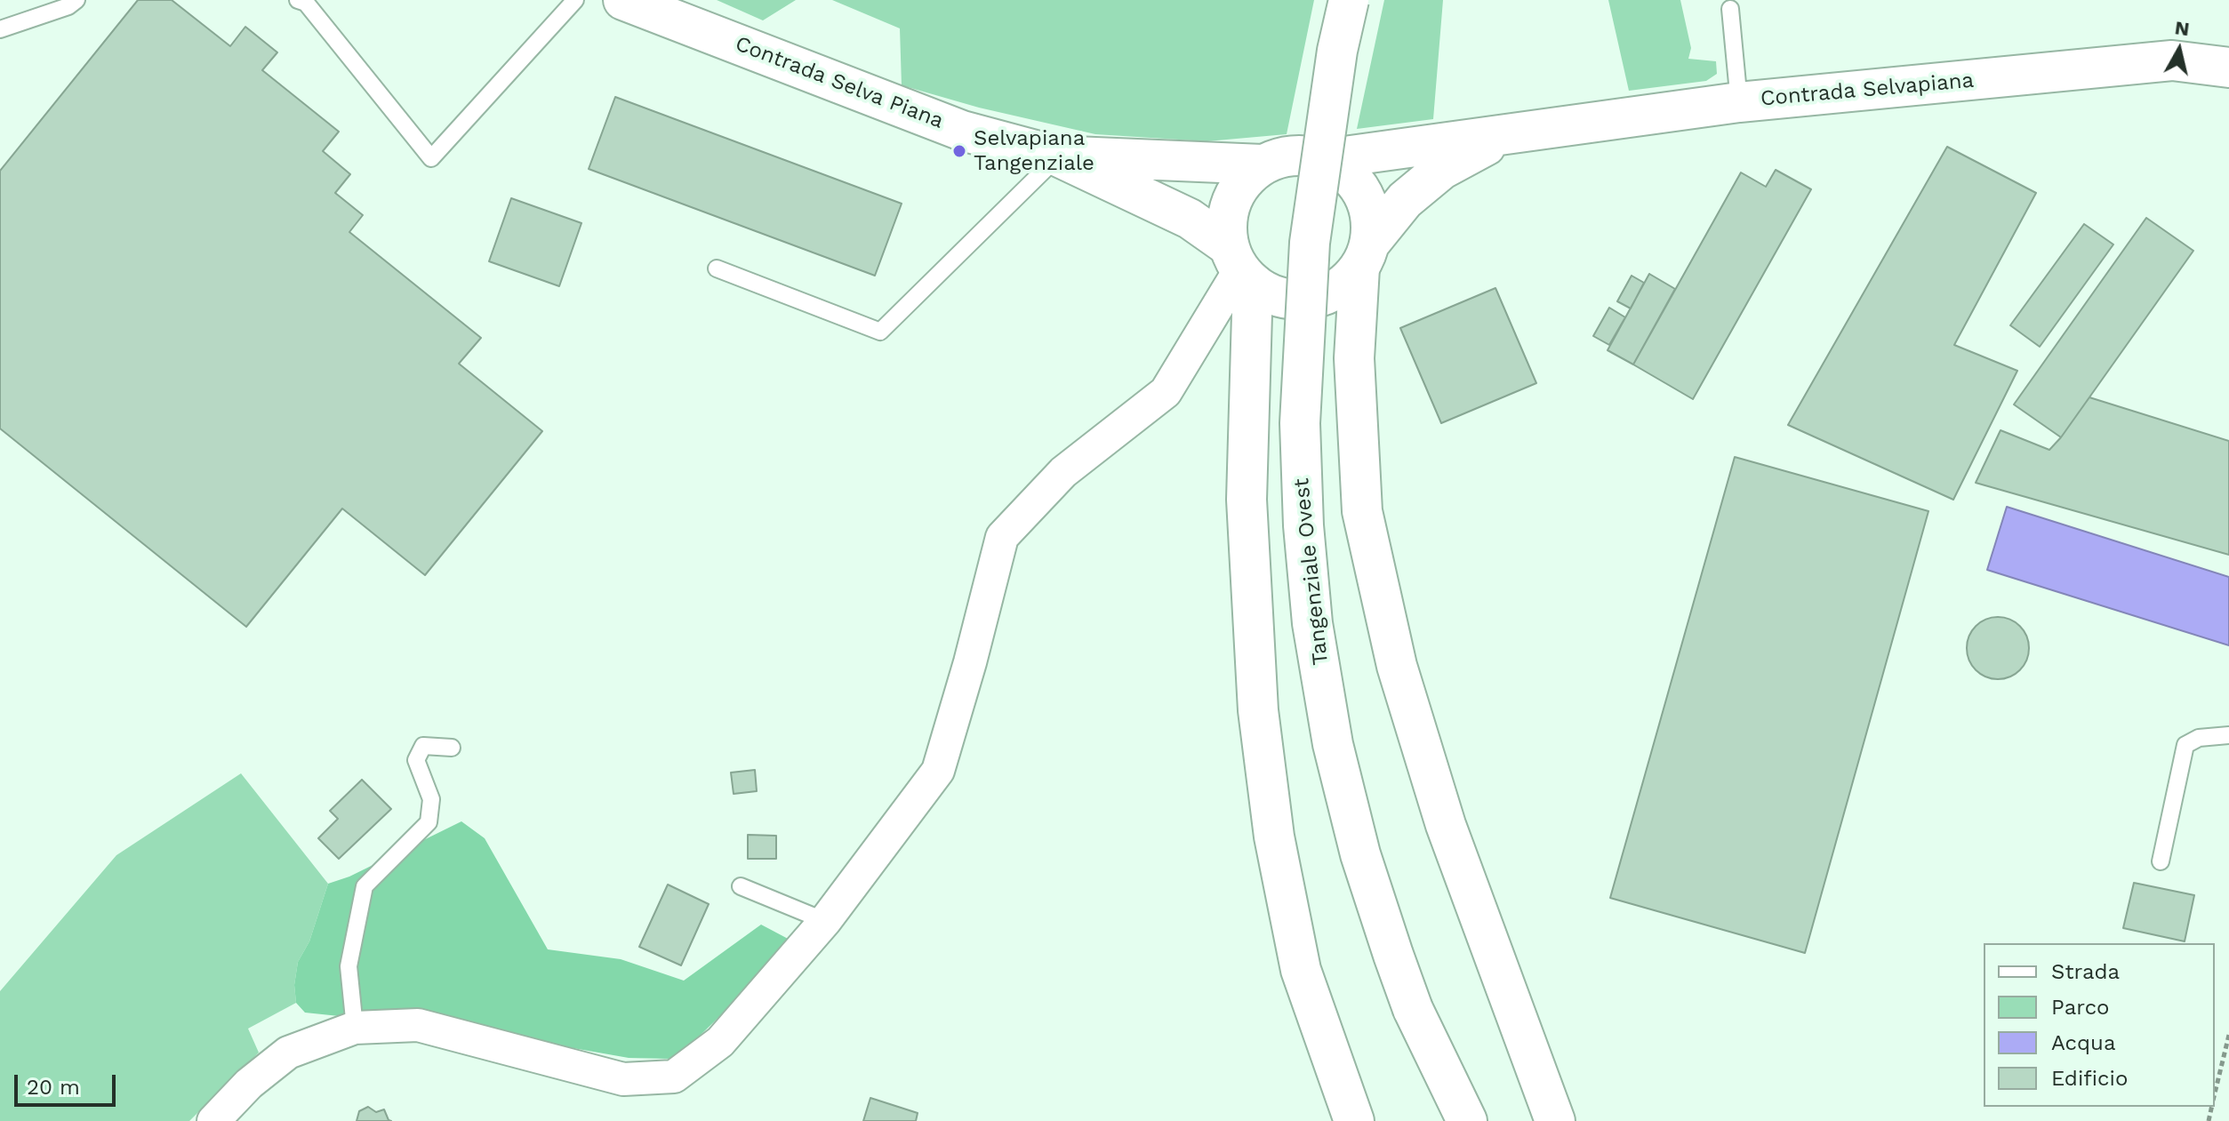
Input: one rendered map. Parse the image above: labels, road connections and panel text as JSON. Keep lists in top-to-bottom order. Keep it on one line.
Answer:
{"streets":{"main road":["Contrada Selva Piana","Contrada Selvapiana","Tangenziale Ovest"]},"places":["Selvapiana Tangenziale"],"legend":["Strada","Parco","Acqua","Edificio"],"scale_bar":"20 m","north":"top"}
